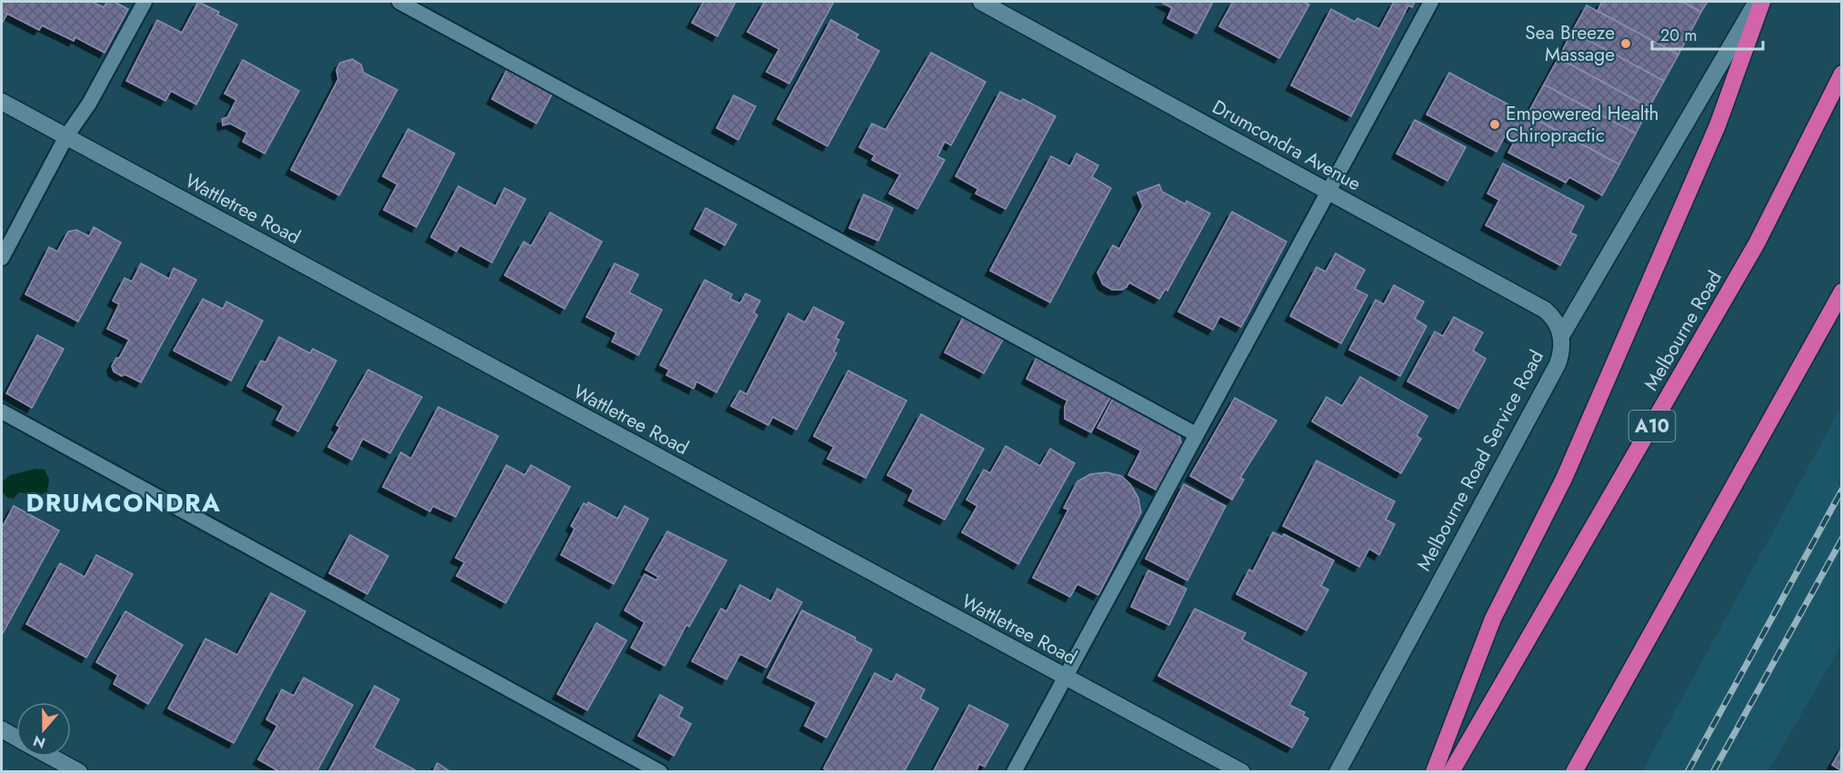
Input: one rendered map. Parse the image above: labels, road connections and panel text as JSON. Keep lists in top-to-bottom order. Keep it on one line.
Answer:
{"streets":{"highway":["Melbourne Road","A10"],"street":["Drumcondra Avenue","Wattletree Road","Melbourne Road Service Road"]},"crossings":[["Drumcondra Avenue","Melbourne Road Service Road"]],"districts":["DRUMCONDRA"],"places":["Sea Breeze Massage","Empowered Health Chiropractic"],"scale_bar":"20 m","north":"bottom"}
